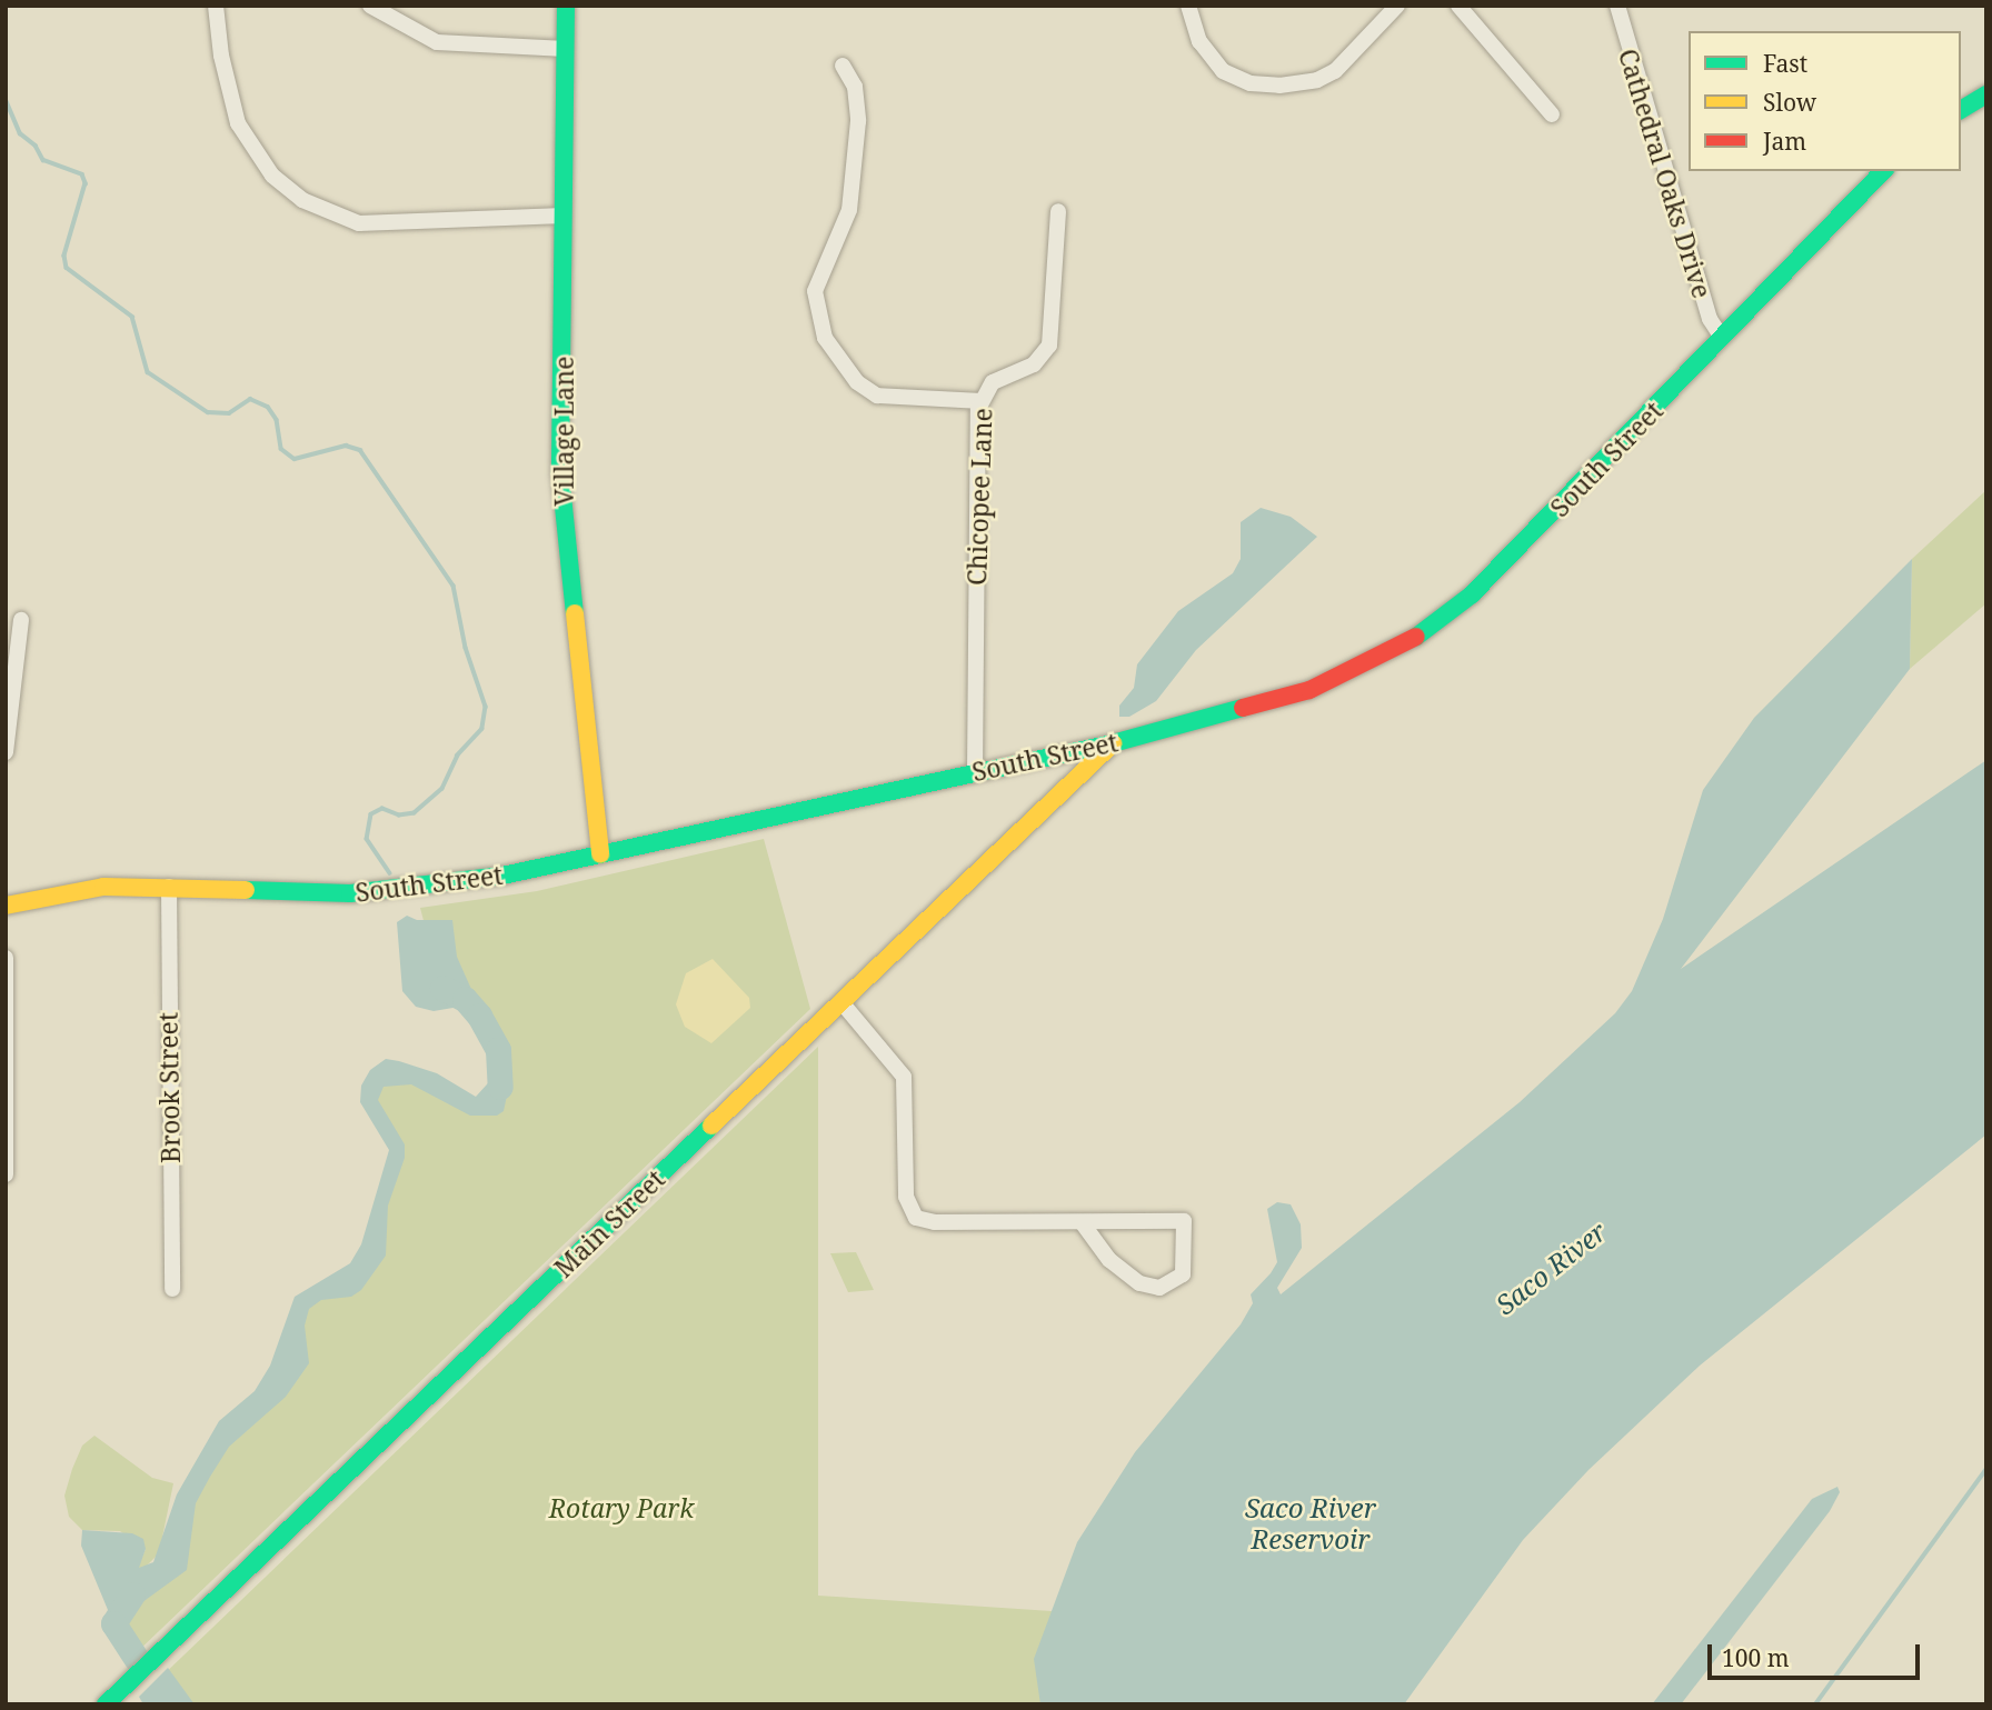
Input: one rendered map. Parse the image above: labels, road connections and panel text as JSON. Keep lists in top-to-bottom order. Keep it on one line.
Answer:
{"streets":{"street":["Cathedral Oaks Drive","Village Lane","South Street","Chicopee Lane","Brook Street","Main Street"]},"crossings":[["Cathedral Oaks Drive","South Street"],["Village Lane","South Street"],["South Street","Chicopee Lane"],["South Street","Brook Street"],["South Street","Main Street"]],"water":["Saco River","Saco River Reservoir"],"parks":["Rotary Park"],"legend":["Fast","Slow","Jam"],"scale_bar":"100 m"}
